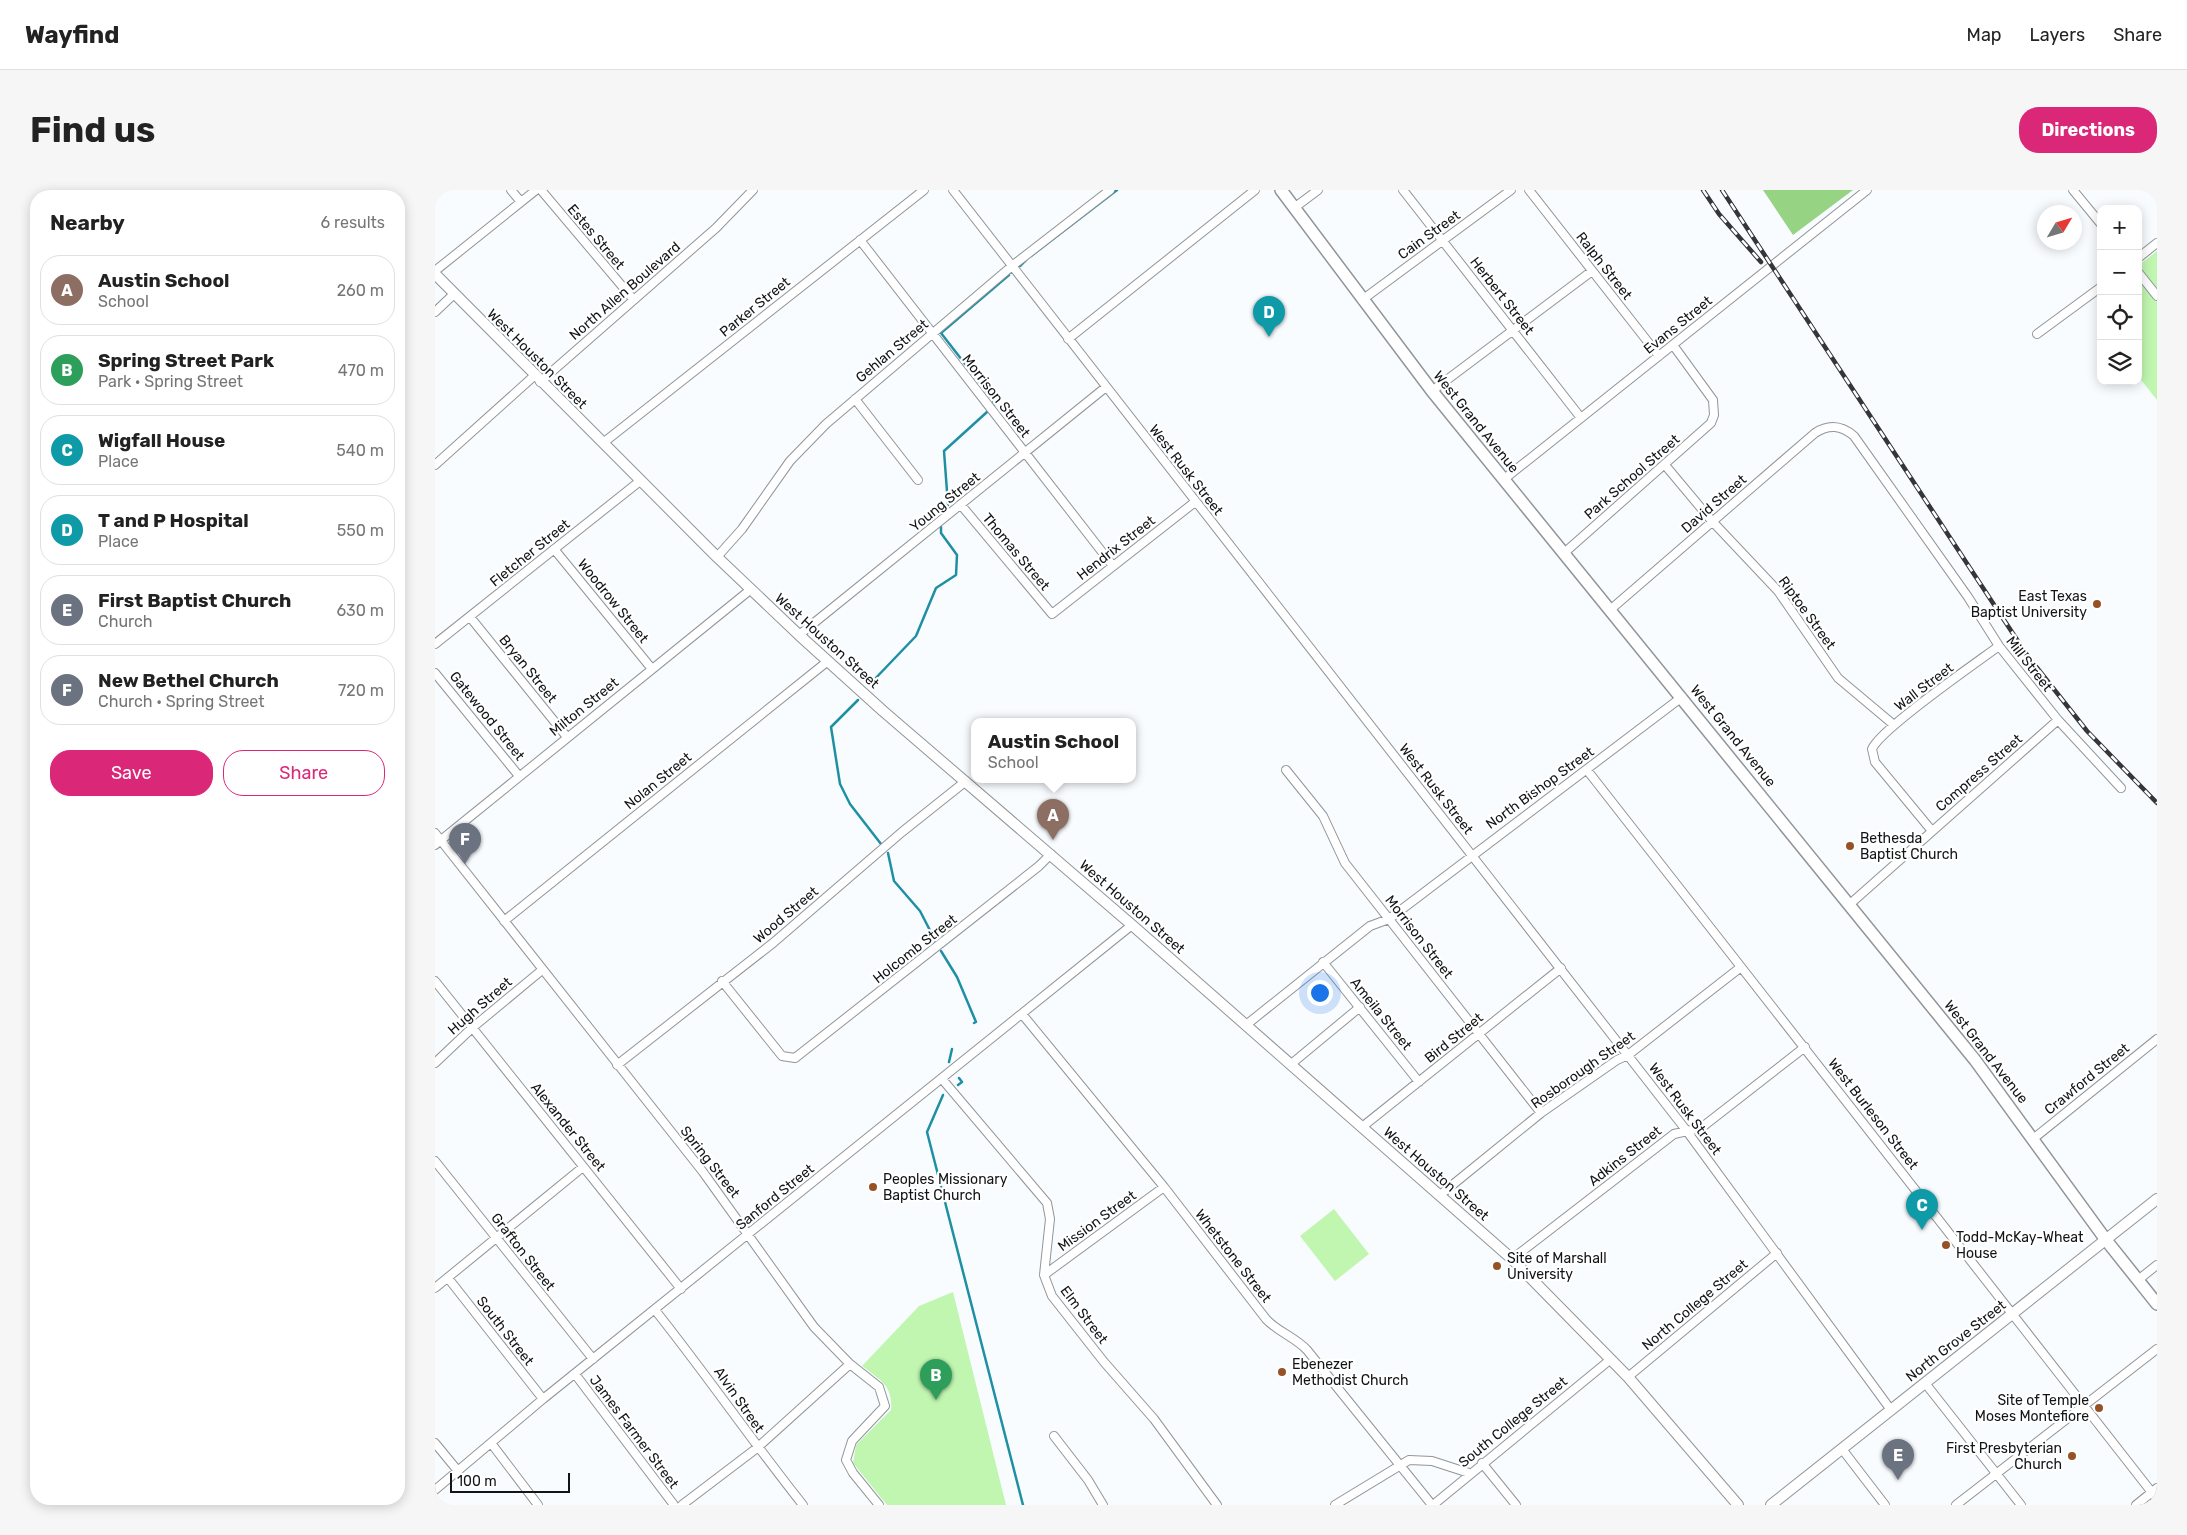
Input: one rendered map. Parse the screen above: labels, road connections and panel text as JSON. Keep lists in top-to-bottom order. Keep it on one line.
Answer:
{"streets":{"highway":["West Grand Avenue"],"main road":["West Houston Street","North Grove Street"],"street":["Cain Street","Estes Street","Ralph Street","North Allen Boulevard","Herbert Street","Parker Street","Evans Street","Gehlan Street","Morrison Street","West Rusk Street","Park School Street","Young Street","David Street","Hendrix Street","Thomas Street","Fletcher Street","Woodrow Street","Riptoe Street","Mill Street","Bryan Street","Wall Street","Milton Street","Gatewood Street","Compress Street","Nolan Street","North Bishop Street","Wood Street","Holcomb Street","Hugh Street","Ameila Street","Bird Street","Rosborough Street","Crawford Street","West Burleson Street","Alexander Street","Adkins Street","Spring Street","Sanford Street","Mission Street","Grafton Street","Whetstone Street","North College Street","Elm Street","South Street","Alvin Street","South College Street","James Farmer Street"]},"crossings":[["Cain Street","Herbert Street"],["Cain Street","West Grand Avenue"],["Estes Street","North Allen Boulevard"],["Ralph Street","Evans Street"],["North Allen Boulevard","West Houston Street"],["Herbert Street","Evans Street"],["Parker Street","West Houston Street"],["Parker Street","Morrison Street"],["Evans Street","West Grand Avenue"],["Evans Street","Park School Street"],["Gehlan Street","West Houston Street"],["Gehlan Street","Morrison Street"],["Gehlan Street","West Rusk Street"],["West Houston Street","Young Street"],["West Houston Street","Fletcher Street"],["West Houston Street","Milton Street"],["West Houston Street","Nolan Street"],["West Houston Street","North Bishop Street"],["West Houston Street","Wood Street"],["West Houston Street","Holcomb Street"],["West Houston Street","Bird Street"],["West Houston Street","Rosborough Street"],["West Houston Street","Adkins Street"],["West Houston Street","Sanford Street"],["West Houston Street","North College Street"],["West Houston Street","South College Street"],["Morrison Street","Young Street"],["Morrison Street","Hendrix Street"],["Morrison Street","North Bishop Street"],["Morrison Street","Bird Street"],["Morrison Street","Rosborough Street"],["West Grand Avenue","Park School Street"],["West Grand Avenue","David Street"],["West Grand Avenue","Compress Street"],["West Grand Avenue","North Bishop Street"],["West Grand Avenue","Crawford Street"],["West Grand Avenue","North Grove Street"],["West Rusk Street","Young Street"],["West Rusk Street","Hendrix Street"],["West Rusk Street","North Bishop Street"],["West Rusk Street","Bird Street"],["West Rusk Street","Rosborough Street"],["West Rusk Street","Adkins Street"],["West Rusk Street","North College Street"],["West Rusk Street","North Grove Street"],["Park School Street","Riptoe Street"],["Young Street","Thomas Street"],["David Street","Riptoe Street"],["David Street","Mill Street"],["Hendrix Street","Thomas Street"],["Fletcher Street","Woodrow Street"],["Fletcher Street","Bryan Street"],["Woodrow Street","Milton Street"],["Riptoe Street","Wall Street"],["Mill Street","Wall Street"],["Mill Street","Compress Street"],["Bryan Street","Milton Street"],["Wall Street","Compress Street"],["Milton Street","Gatewood Street"],["Milton Street","Spring Street"],["Nolan Street","Spring Street"],["North Bishop Street","Ameila Street"],["North Bishop Street","West Burleson Street"],["Wood Street","Holcomb Street"],["Wood Street","Spring Street"],["Hugh Street","Alexander Street"],["Hugh Street","Spring Street"],["Ameila Street","Bird Street"],["Rosborough Street","West Burleson Street"],["West Burleson Street","Adkins Street"],["West Burleson Street","North Grove Street"],["Alexander Street","Sanford Street"],["Spring Street","Sanford Street"],["Sanford Street","Grafton Street"],["Sanford Street","Whetstone Street"],["Sanford Street","South Street"],["Sanford Street","Alvin Street"],["Sanford Street","James Farmer Street"],["Mission Street","Whetstone Street"],["Mission Street","Elm Street"],["Whetstone Street","South College Street"]],"places":["East Texas Baptist University","Bethesda Baptist Church","Peoples Missionary Baptist Church","Todd-McKay-Wheat House","Site of Marshall University","Ebenezer Methodist Church","Site of Temple Moses Montefiore","First Presbyterian Church"],"scale_bar":"100 m","north":"top right","page":{"header":"Wayfind","nav":["Map","Layers","Share"],"buttons":["Directions",["Save","Share"]],"title":"Find us","heading":["Nearby","6 results"],"map_buttons":["+","−"],"list":[{"mark":"A","name":"Austin School","note":"School","value":"260 m"},{"mark":"B","name":"Spring Street Park","note":"Park · Spring Street","value":"470 m"},{"mark":"C","name":"Wigfall House","note":"Place","value":"540 m"},{"mark":"D","name":"T and P Hospital","note":"Place","value":"550 m"},{"mark":"E","name":"First Baptist Church","note":"Church","value":"630 m"},{"mark":"F","name":"New Bethel Church","note":"Church · Spring Street","value":"720 m"}],"pins":["D","A","F","C","B","E"],"popup":["Austin School","School"],"scale":"100 m"}}
